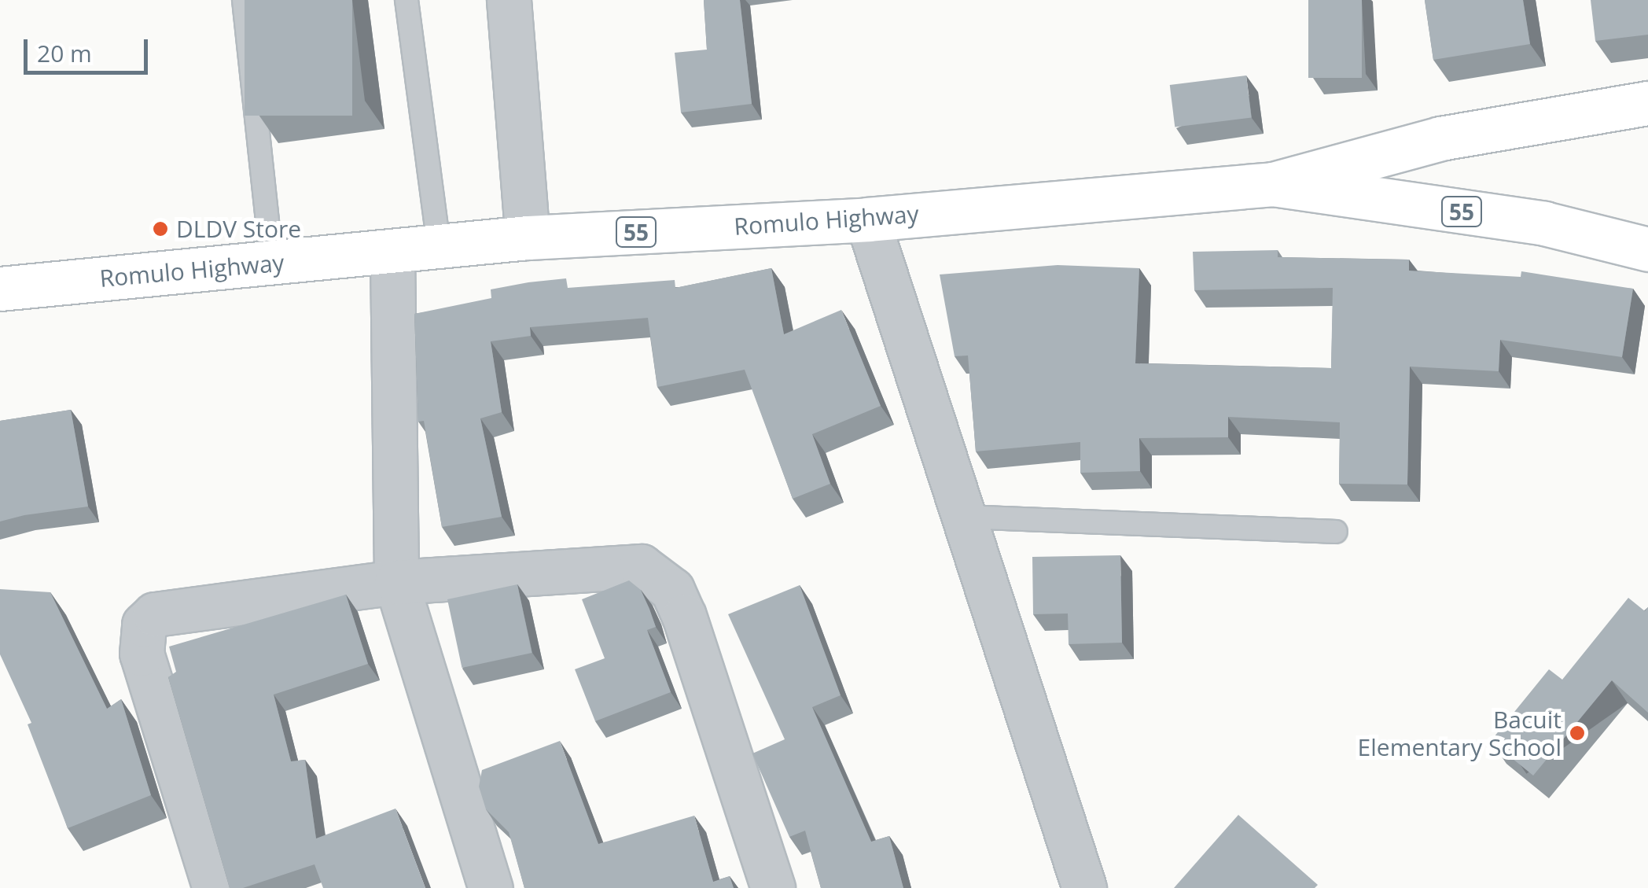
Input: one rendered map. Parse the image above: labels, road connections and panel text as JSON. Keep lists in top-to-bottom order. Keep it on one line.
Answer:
{"streets":{"main road":["55","Romulo Highway"]},"places":["DLDV Store","Bacuit Elementary School"],"scale_bar":"20 m"}
